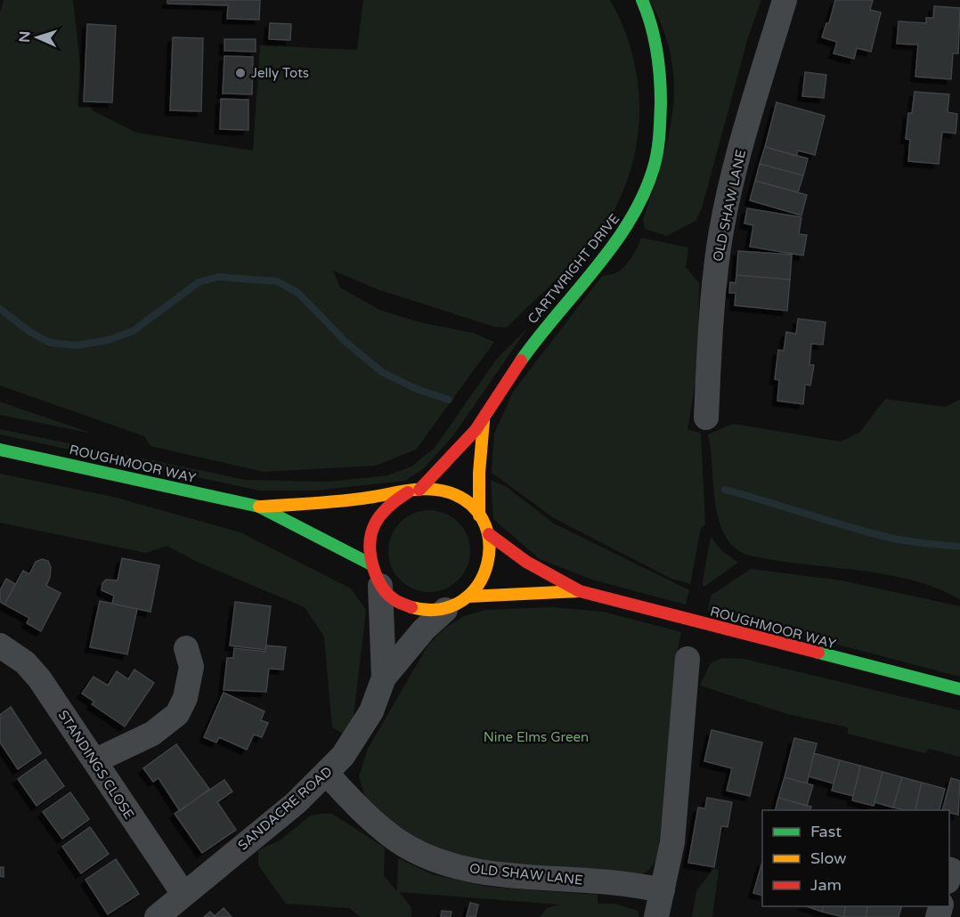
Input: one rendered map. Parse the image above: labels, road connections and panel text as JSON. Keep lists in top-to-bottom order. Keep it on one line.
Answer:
{"streets":{"main road":["CARTWRIGHT DRIVE","ROUGHMOOR WAY"],"street":["OLD SHAW LANE","STANDINGS CLOSE","SANDACRE ROAD"]},"crossings":[["OLD SHAW LANE","SANDACRE ROAD"],["CARTWRIGHT DRIVE","ROUGHMOOR WAY"],["CARTWRIGHT DRIVE","SANDACRE ROAD"],["ROUGHMOOR WAY","SANDACRE ROAD"],["STANDINGS CLOSE","SANDACRE ROAD"]],"parks":["Nine Elms Green"],"places":["Jelly Tots"],"legend":["Fast","Slow","Jam"],"north":"left"}
